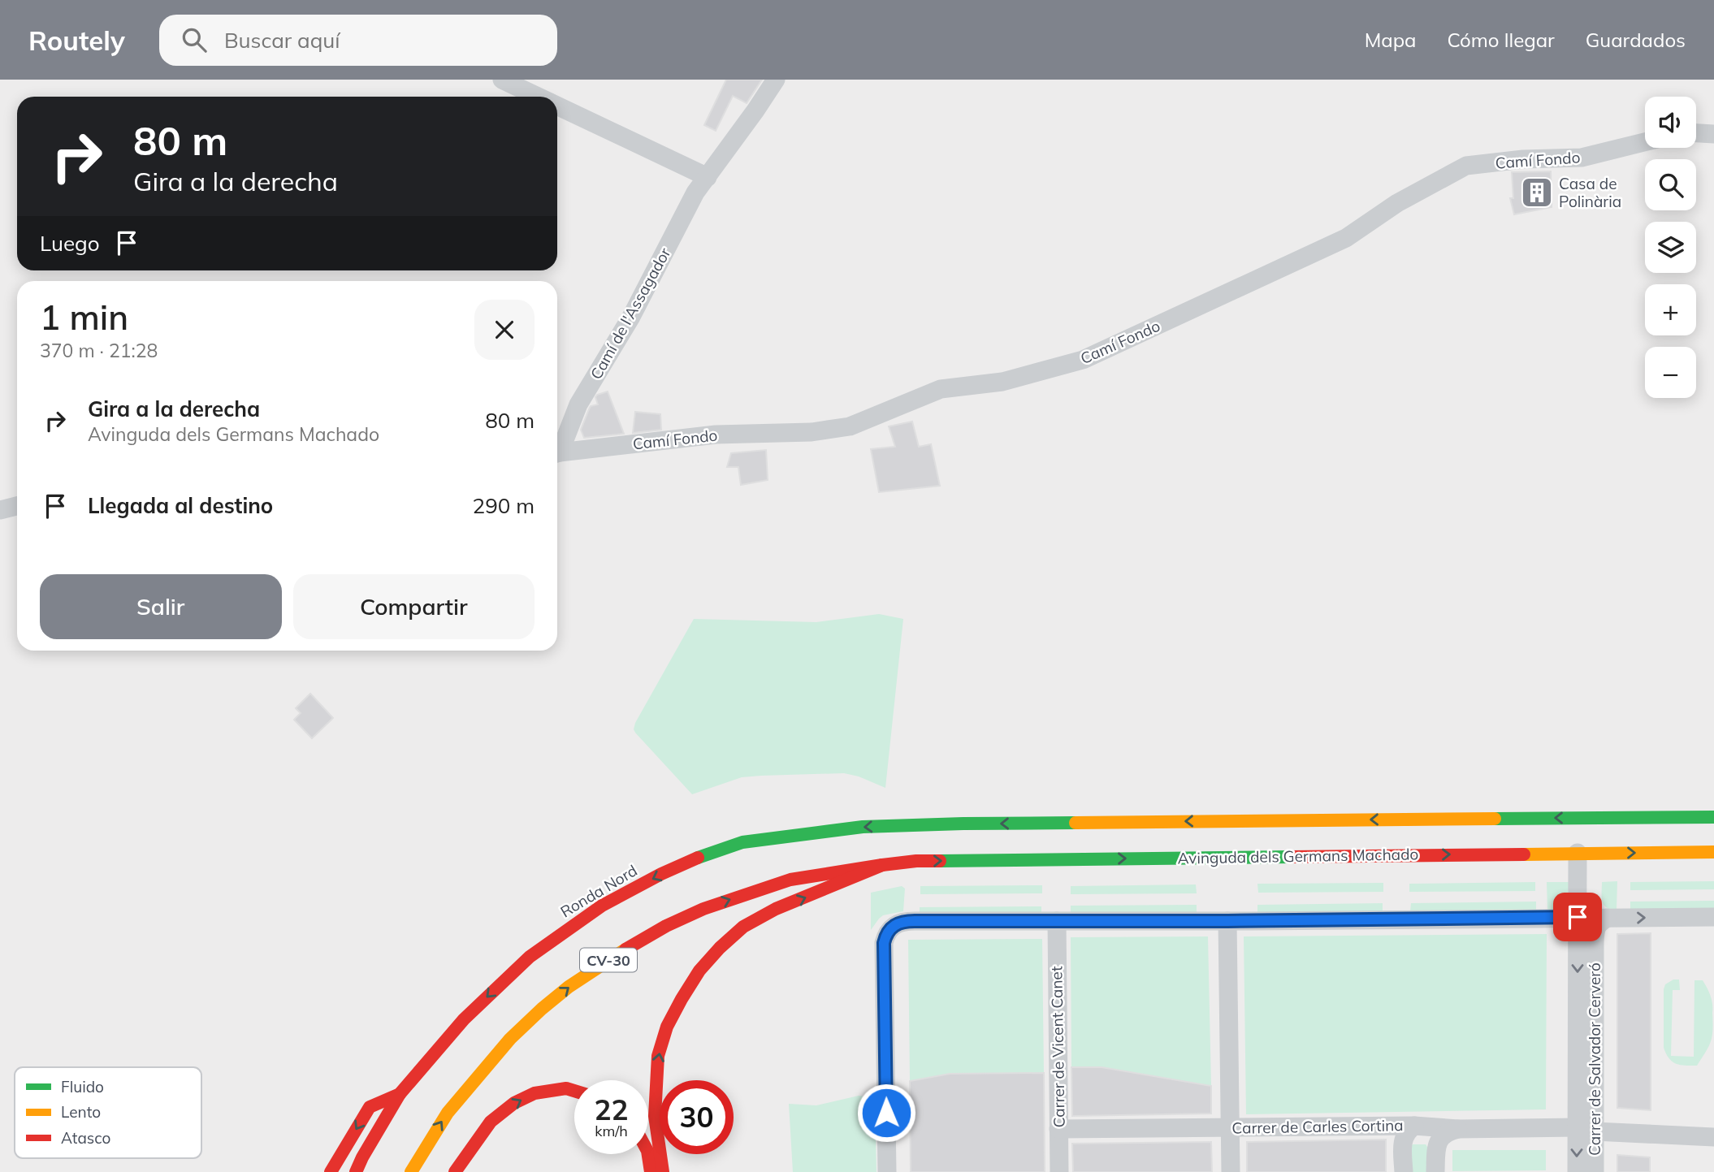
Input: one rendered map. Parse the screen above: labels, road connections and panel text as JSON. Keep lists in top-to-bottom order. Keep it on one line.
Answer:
{"streets":{"main road":["Avinguda dels Germans Machado","Ronda Nord","CV-30"],"street":["Camí Fondo","Camí de l'Assagador","Carrer de Vicent Canet","Carrer de Salvador Cerveró","Carrer de Carles Cortina"]},"crossings":[["Avinguda dels Germans Machado","CV-30"],["Avinguda dels Germans Machado","Carrer de Salvador Cerveró"],["Carrer de Vicent Canet","Carrer de Carles Cortina"],["Carrer de Salvador Cerveró","Carrer de Carles Cortina"]],"one_way":["Avinguda dels Germans Machado","Ronda Nord"],"places":{"building":["Casa de Polinària"]},"legend":["Fluido","Lento","Atasco"],"page":{"header":"Routely","search":"Buscar aquí","nav":["Mapa","Cómo llegar","Guardados"],"map_buttons":["+","−"],"turn":["80 m","Gira a la derecha"],"then":"Luego","heading":["1 min","370 m · 21:28"],"list":[{"name":"Gira a la derecha","note":"Avinguda dels Germans Machado","value":"80 m"},{"name":"Llegada al destino","value":"290 m"}],"buttons":["Salir","Compartir"],"speed":"22 km/h","limit":"30"}}
